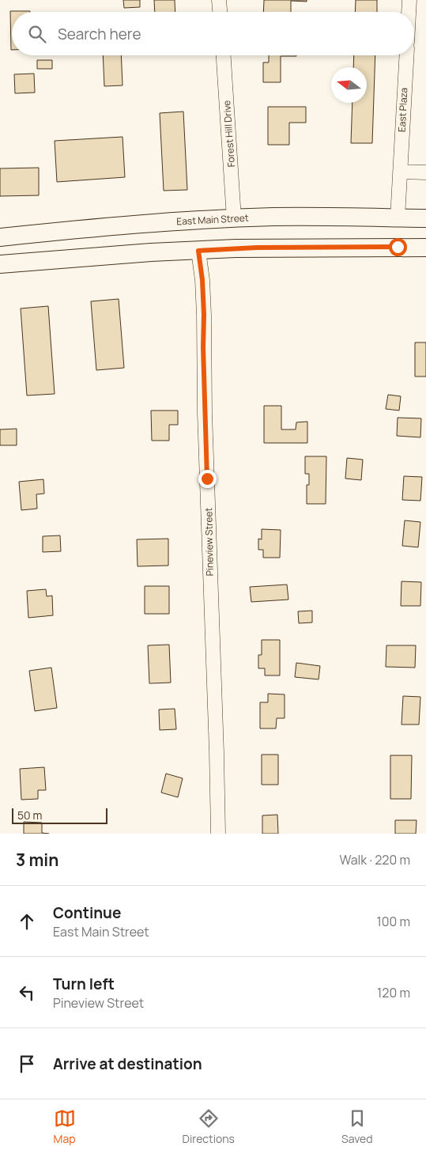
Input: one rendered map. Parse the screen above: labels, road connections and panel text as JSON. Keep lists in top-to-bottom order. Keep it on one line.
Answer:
{"streets":{"main road":["East Main Street"],"street":["East Plaza","Forest Hill Drive","Pineview Street"]},"crossings":[["East Plaza","East Main Street"],["Forest Hill Drive","East Main Street"]],"scale_bar":"50 m","north":"left","page":{"search":"Search here","scale":"50 m","heading":["3 min","Walk · 220 m"],"list":[["Continue","East Main Street","100 m"],["Turn left","Pineview Street","120 m"],"Arrive at destination"],"nav":["Map","Directions","Saved"]}}
